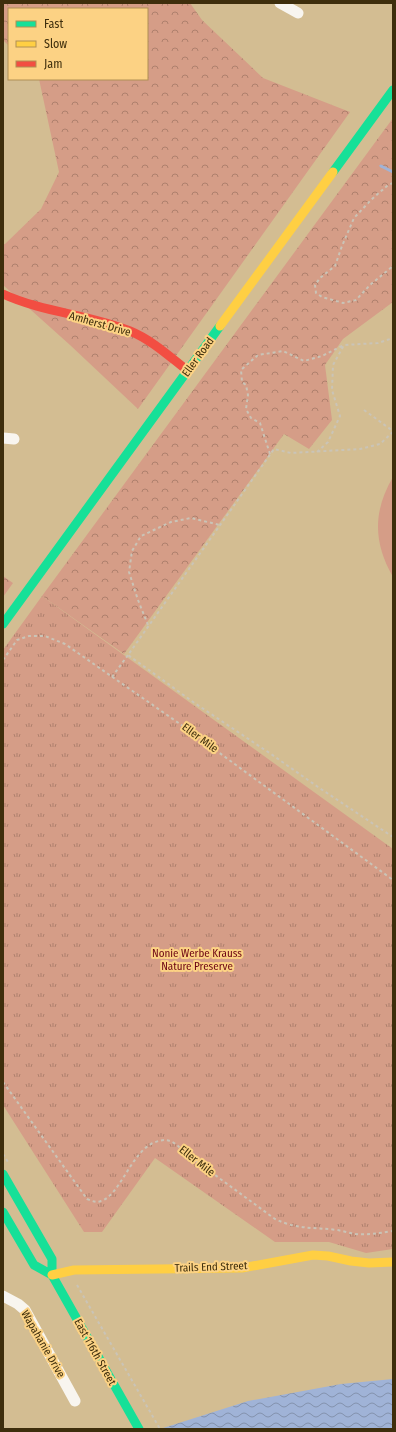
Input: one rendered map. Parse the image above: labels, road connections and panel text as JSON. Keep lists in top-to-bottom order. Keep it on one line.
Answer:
{"streets":{"street":["Amherst Drive","Eller Road","Trails End Street","Wapahanie Drive","East 116th Street"],"path":["Eller Mile"]},"crossings":[["Amherst Drive","Eller Road"],["Trails End Street","East 116th Street"]],"parks":["Nonie Werbe Krauss Nature Preserve"],"legend":["Fast","Slow","Jam"]}
